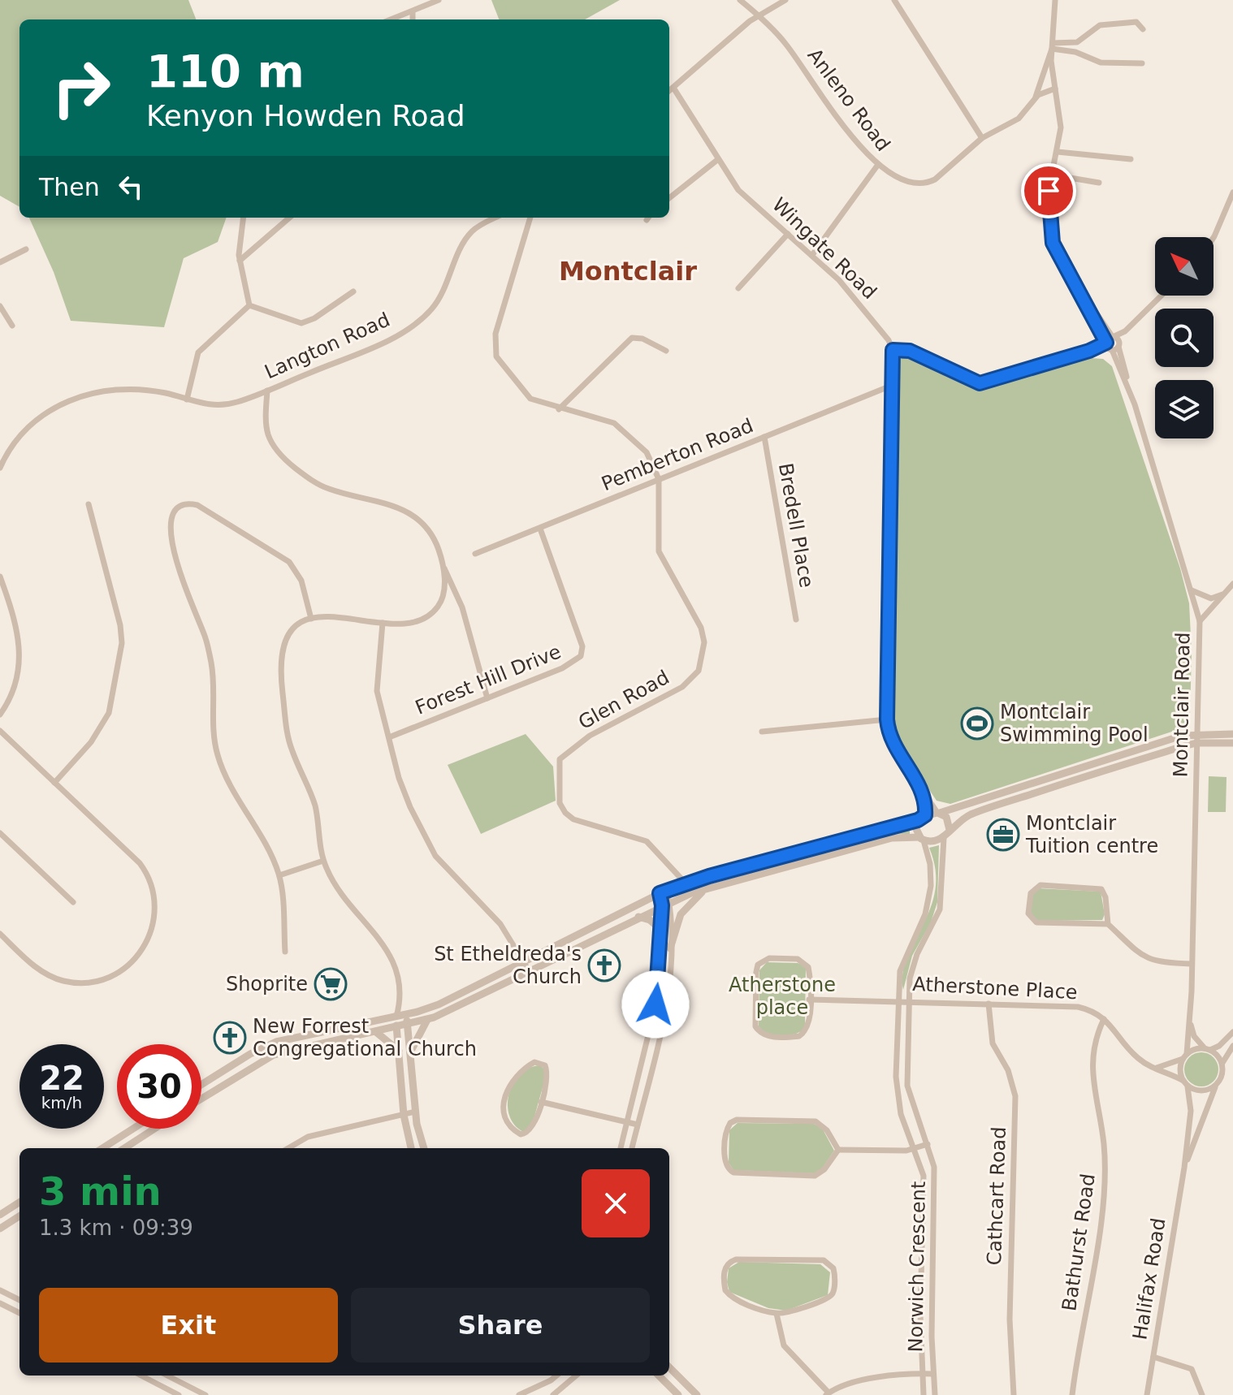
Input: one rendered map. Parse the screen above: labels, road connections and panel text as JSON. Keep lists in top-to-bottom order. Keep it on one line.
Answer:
{"streets":{"street":["Anleno Road","Wingate Road","Langton Road","Pemberton Road","Bredell Place","Forest Hill Drive","Glen Road","Montclair Road","Atherstone Place","Cathcart Road","Bathurst Road","Norwich Crescent","Halifax Road"]},"crossings":[["Anleno Road","Montclair Road"],["Pemberton Road","Bredell Place"],["Pemberton Road","Forest Hill Drive"],["Pemberton Road","Glen Road"],["Montclair Road","Atherstone Place"],["Montclair Road","Halifax Road"],["Atherstone Place","Cathcart Road"],["Atherstone Place","Bathurst Road"],["Atherstone Place","Norwich Crescent"],["Atherstone Place","Halifax Road"]],"districts":["Montclair"],"parks":["Atherstone place"],"places":{"sports":["Montclair Swimming Pool"],"office":["Montclair Tuition centre"],"church":["St Etheldreda's Church","New Forrest Congregational Church"],"supermarket":["Shoprite"]},"north":"top left","page":{"turn":["110 m","Kenyon Howden Road"],"then":"Then","speed":"22 km/h","limit":"30","heading":["3 min","1.3 km · 09:39"],"buttons":["Exit","Share"]}}
